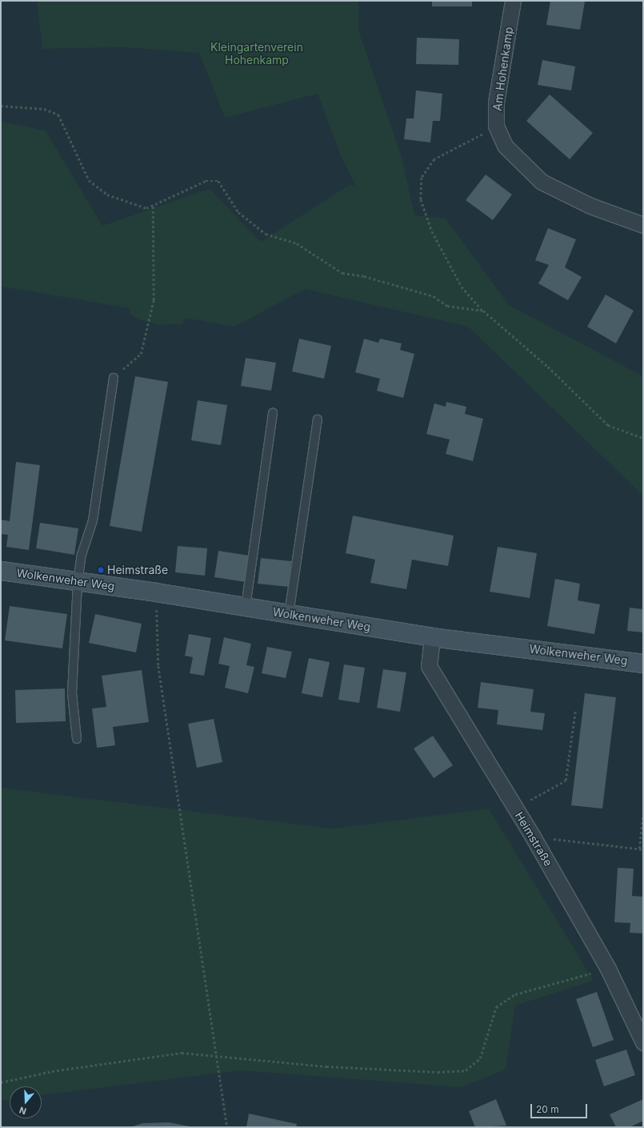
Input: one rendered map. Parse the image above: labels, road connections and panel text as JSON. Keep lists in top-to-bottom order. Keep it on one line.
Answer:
{"streets":{"street":["Am Hohenkamp","Wolkenweher Weg","Heimstraße"]},"crossings":[["Wolkenweher Weg","Heimstraße"]],"parks":["Kleingartenverein Hohenkamp"],"places":["Heimstraße"],"scale_bar":"20 m","north":"bottom"}
